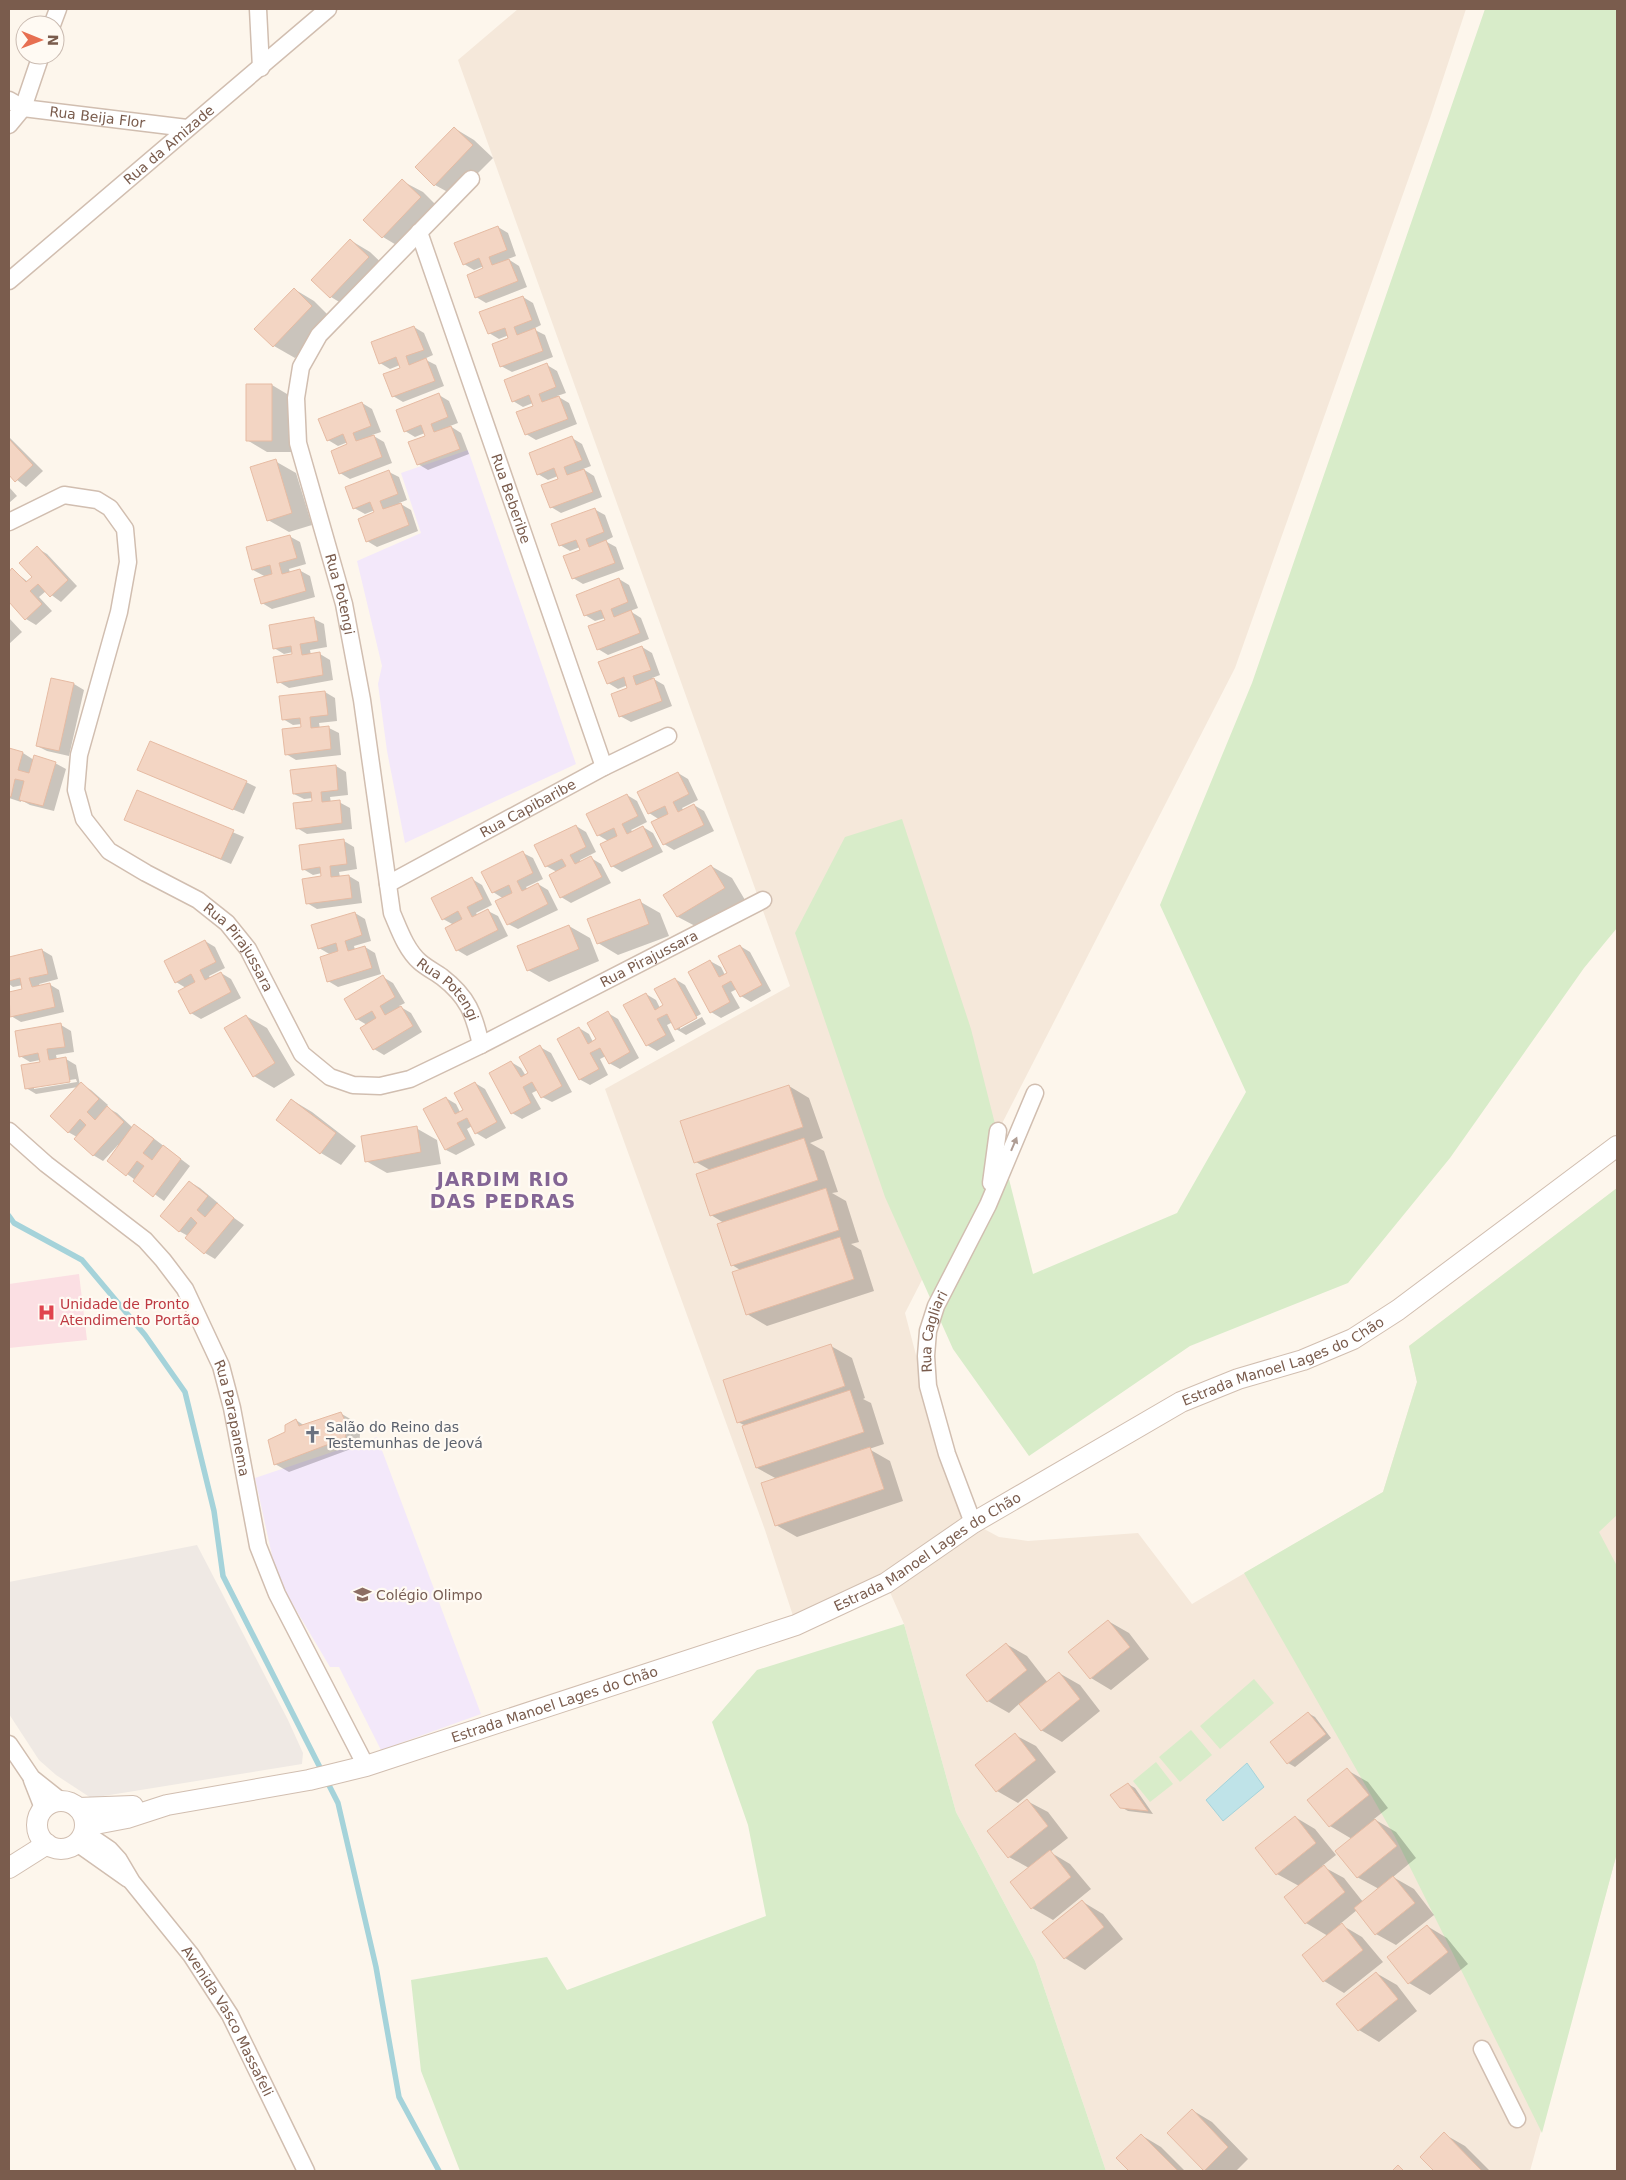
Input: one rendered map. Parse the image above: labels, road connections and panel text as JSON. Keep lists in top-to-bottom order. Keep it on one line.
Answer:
{"streets":{"street":["Rua Beija Flor","Rua da Amizade","Rua Beberibe","Rua Potengi","Rua Capibaribe","Rua Pirajussara","Rua Cagliari","Estrada Manoel Lages do Chão","Rua Parapanema","Avenida Vasco Massafeli"]},"crossings":[["Rua Beija Flor","Rua da Amizade"],["Rua Beberibe","Rua Potengi"],["Rua Beberibe","Rua Capibaribe"],["Rua Potengi","Rua Capibaribe"],["Rua Potengi","Rua Pirajussara"],["Rua Cagliari","Estrada Manoel Lages do Chão"],["Estrada Manoel Lages do Chão","Rua Parapanema"],["Estrada Manoel Lages do Chão","Avenida Vasco Massafeli"]],"districts":["JARDIM RIO DAS PEDRAS"],"places":{"hospital":["Unidade de Pronto Atendimento Portão"],"church":["Salão do Reino das Testemunhas de Jeová"],"school or university":["Colégio Olimpo"]},"north":"right"}
